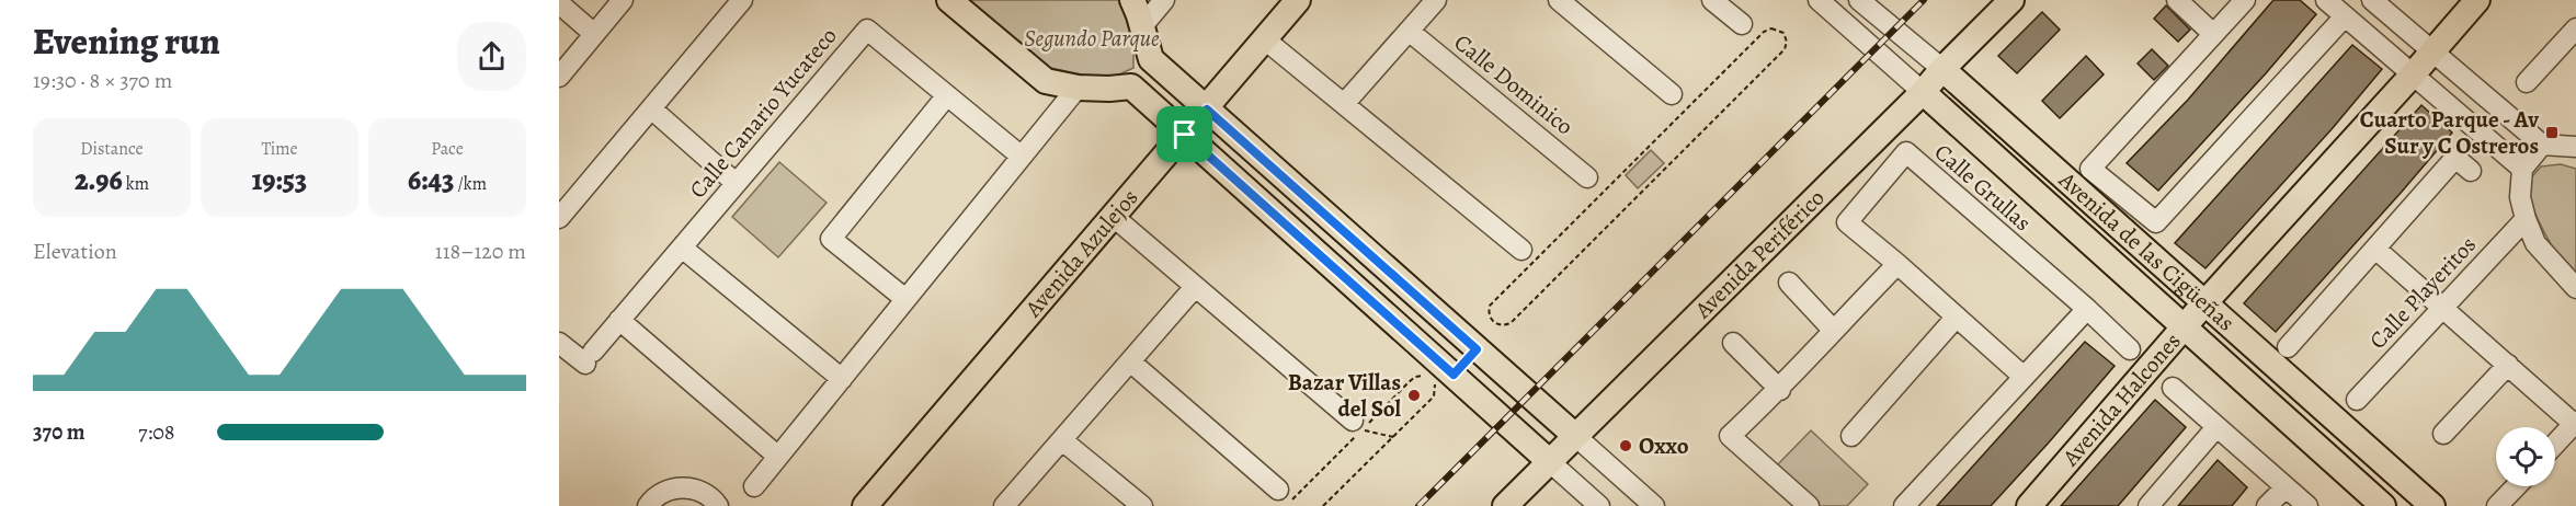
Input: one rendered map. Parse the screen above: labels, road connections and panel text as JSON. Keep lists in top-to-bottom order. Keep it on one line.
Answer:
{"streets":{"main road":["Avenida de las Cigüeñas","Avenida Azulejos","Avenida Periférico","Avenida Halcones"],"street":["Calle Dominico","Calle Canario Yucateco","Calle Grullas","Calle Playeritos"]},"crossings":[["Avenida de las Cigüeñas","Avenida Periférico"],["Avenida de las Cigüeñas","Avenida Halcones"]],"parks":["Segundo Parque"],"places":{"transit":["Cuarto Parque - Av Sur y C Ostreros"],"other":["Bazar Villas del Sol","Oxxo"]},"page":{"heading":["Evening run","19:30 · 8 × 370 m"],"stats":[["Distance","2.96 km"],["Time","19:53"],["Pace","6:43 /km"]],"chart":["Elevation","118–120 m"],"list":[{"name":"370 m","note":"7:08"}]}}
